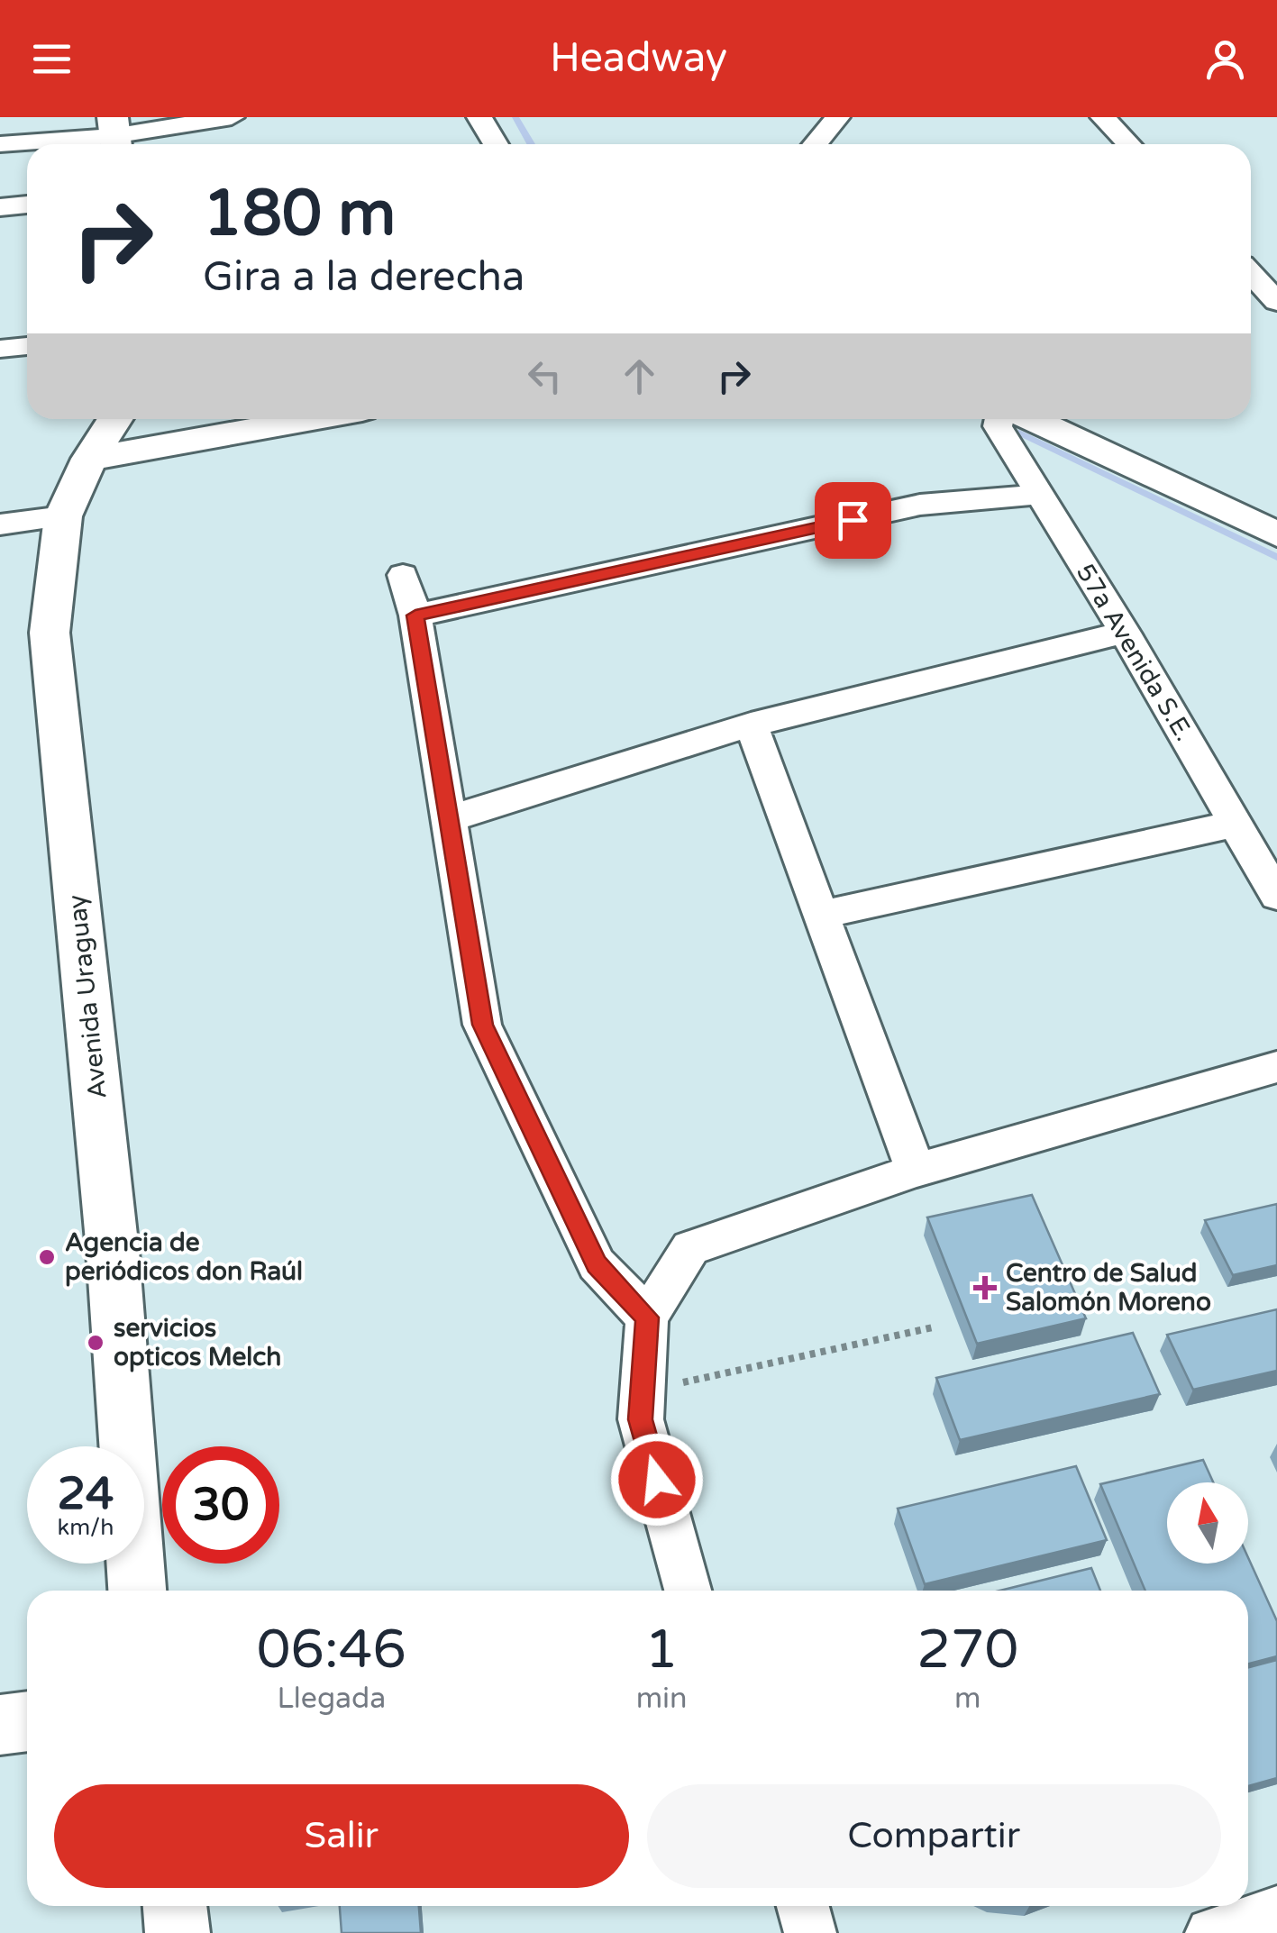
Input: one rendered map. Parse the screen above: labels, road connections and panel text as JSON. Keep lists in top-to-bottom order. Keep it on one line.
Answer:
{"streets":{"street":["57a Avenida S.E.","Avenida Uraguay"]},"places":{"other":["Agencia de periódicos don Raúl","servicios opticos Melch"],"health":["Centro de Salud Salomón Moreno"]},"north":"top","page":{"header":"Headway","turn":["180 m","Gira a la derecha"],"speed":"24 km/h","limit":"30","eta":["06:46","Llegada","1","min","270","m"],"buttons":["Salir","Compartir"]}}
